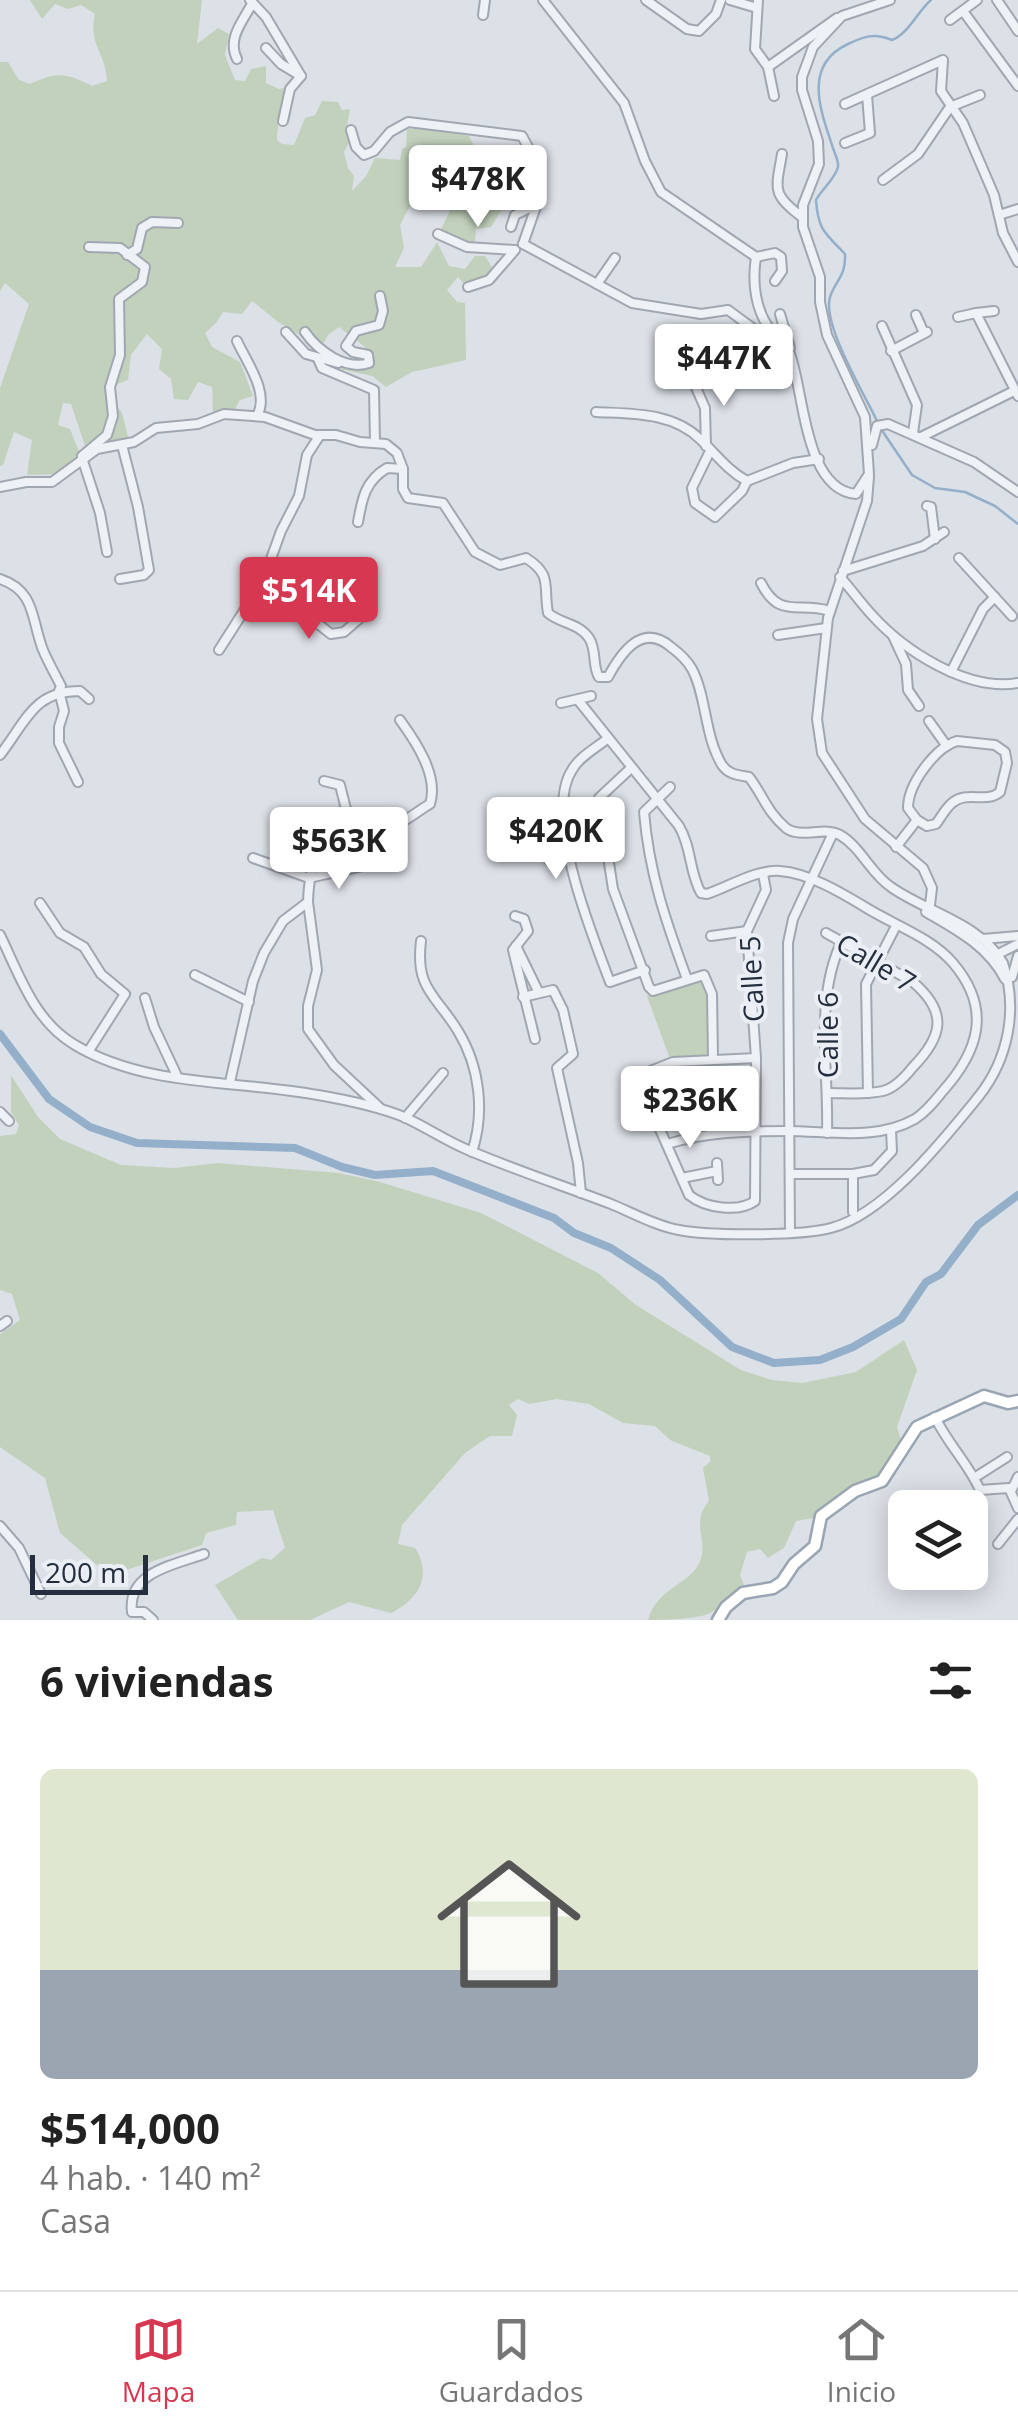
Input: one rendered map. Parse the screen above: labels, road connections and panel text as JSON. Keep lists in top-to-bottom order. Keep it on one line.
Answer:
{"streets":{"street":["Calle 7","Calle 5","Calle 6"]},"crossings":[["Calle 7","Calle 6"]],"scale_bar":"200 m","page":{"price":["$478K","$447K","$514K","$420K","$563K","$236K"],"scale":"200 m","heading":"6 viviendas","list":[{"name":"$514,000","note":"4 hab. · 140 m² · Casa"}],"tabs":["Mapa","Guardados","Inicio"]}}
